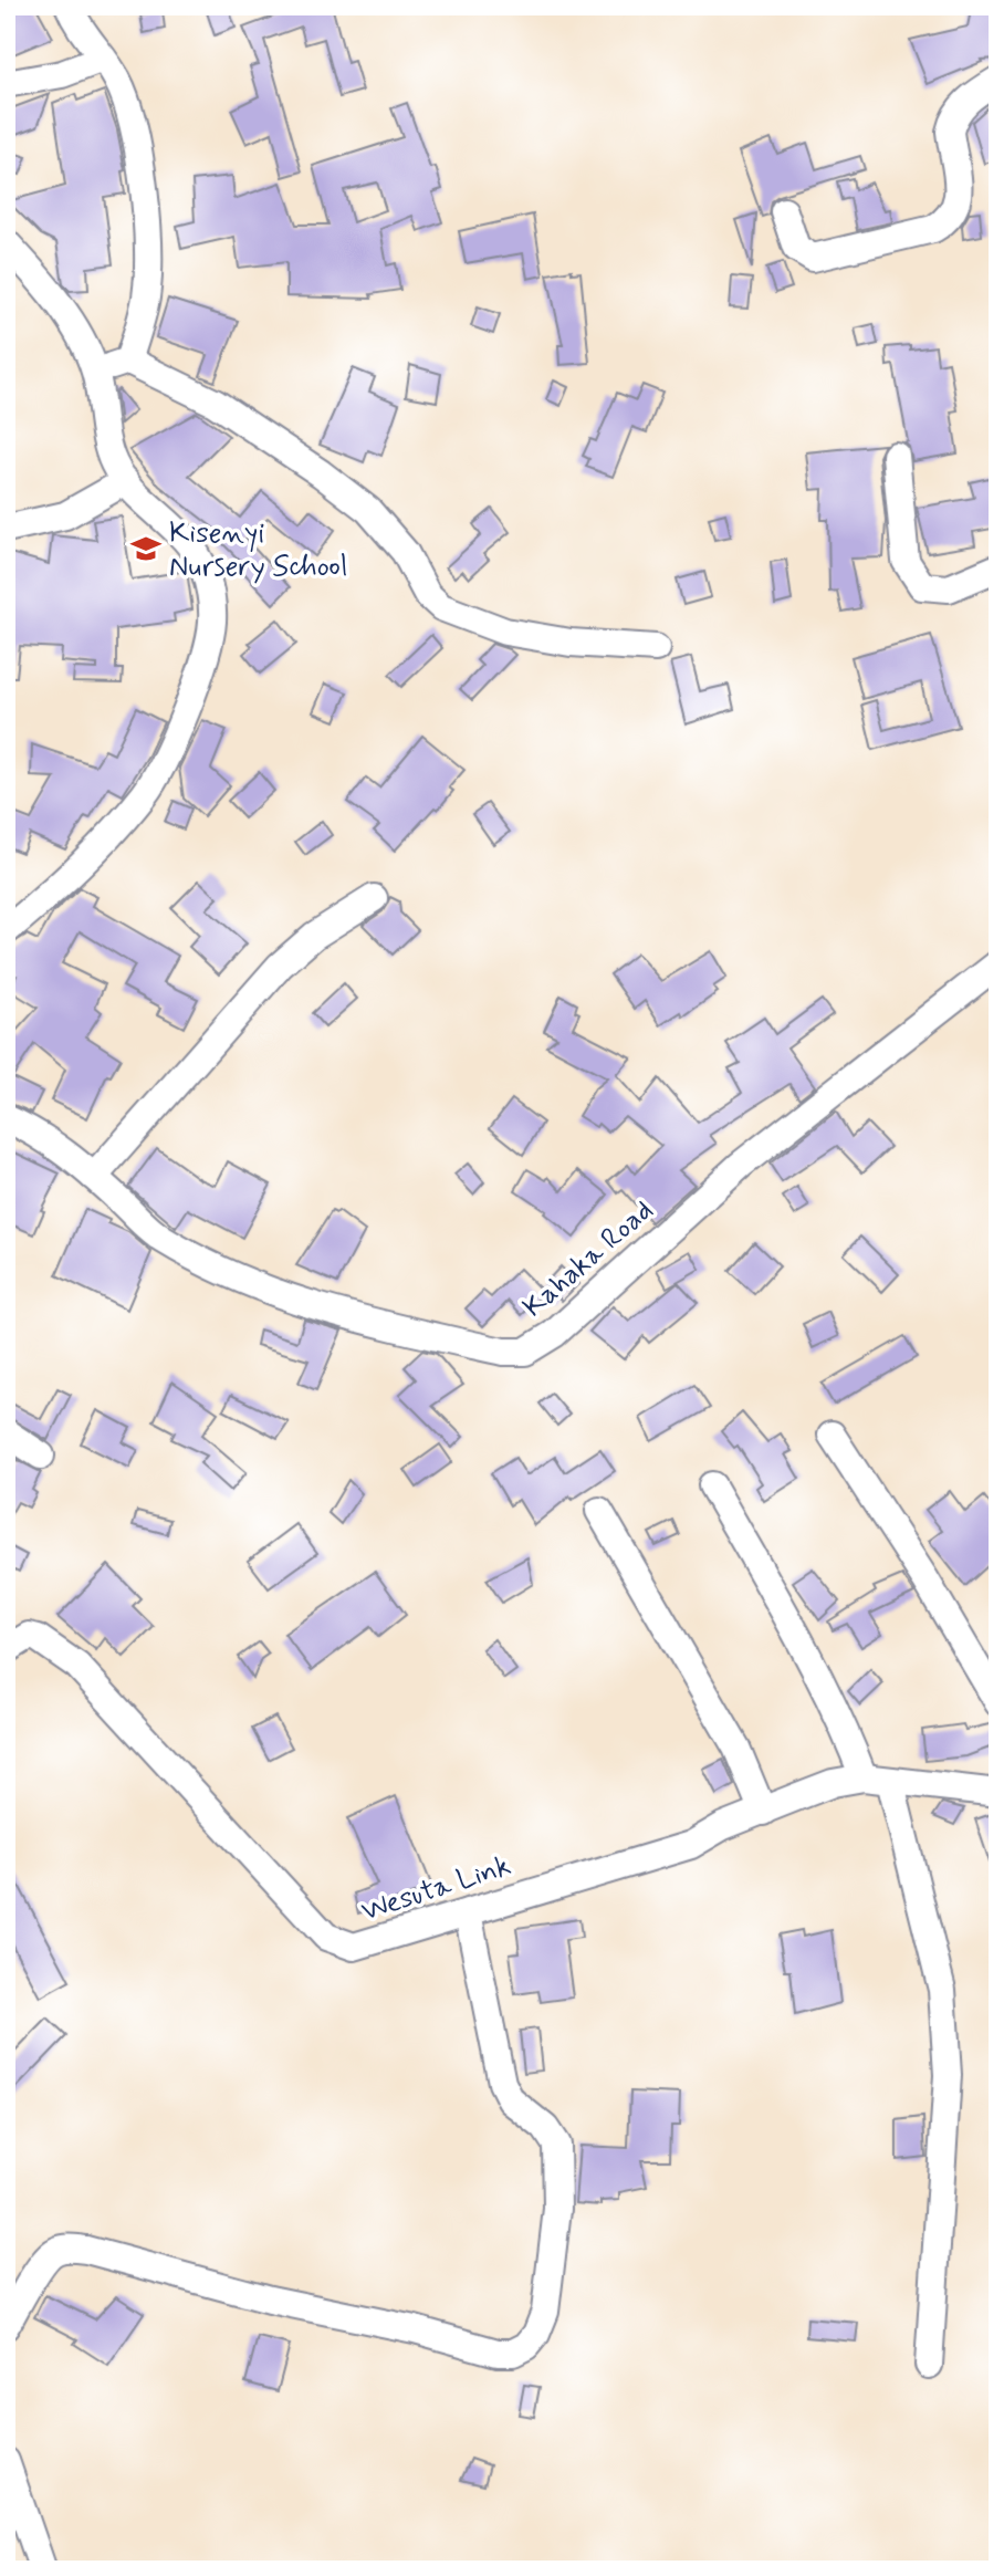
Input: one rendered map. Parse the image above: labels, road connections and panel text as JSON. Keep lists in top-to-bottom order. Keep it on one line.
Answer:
{"streets":{"street":["Kahaka Road","Wesuta Link"]},"places":{"school or university":["Kisenyi Nursery School"]}}
